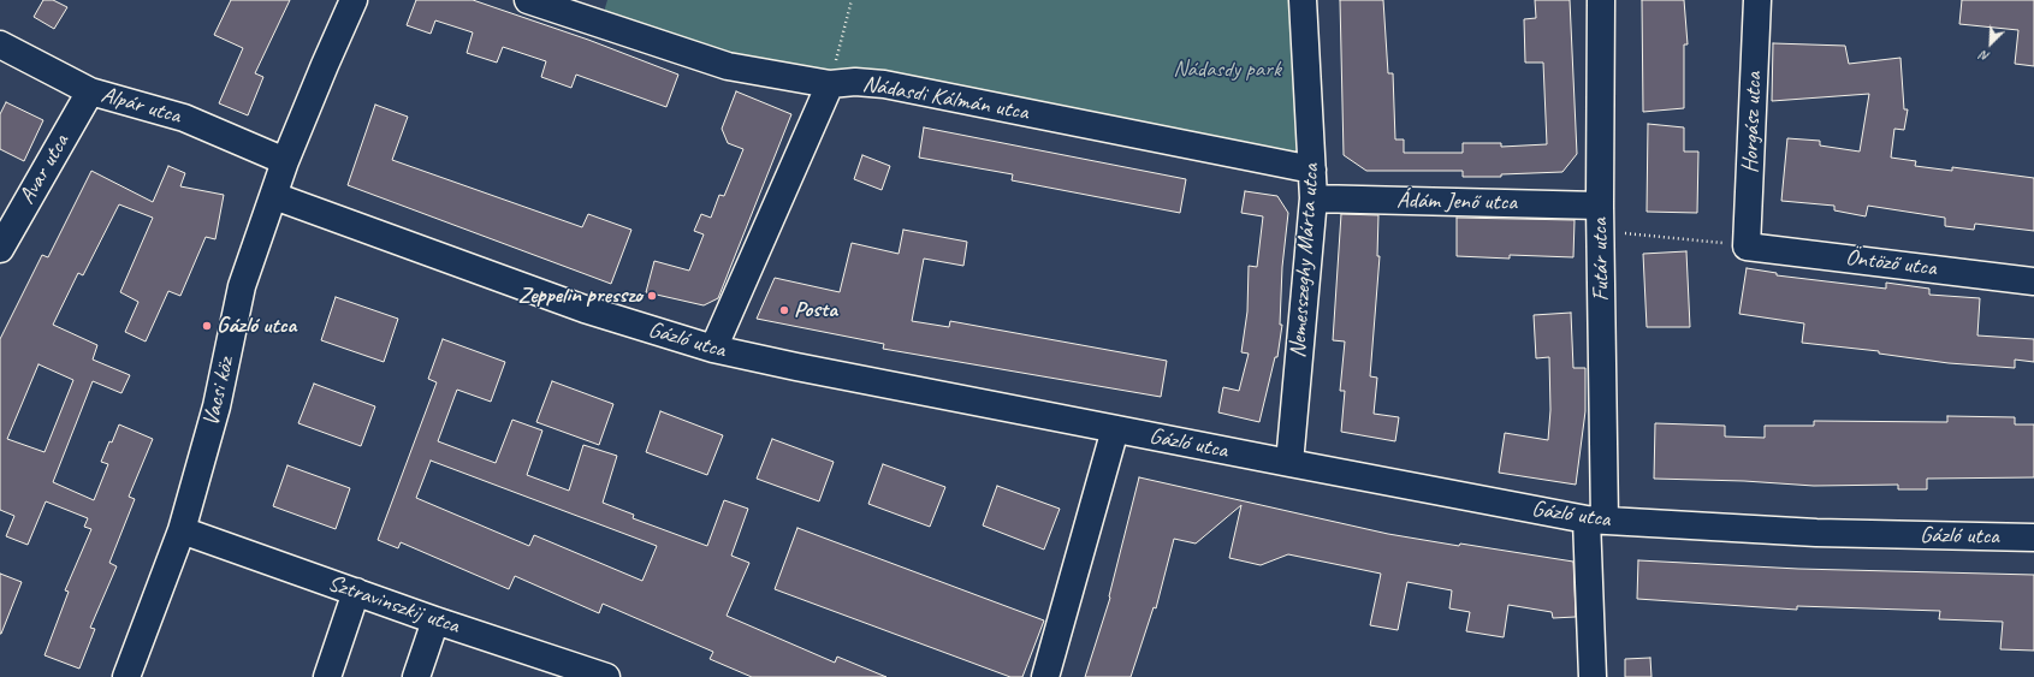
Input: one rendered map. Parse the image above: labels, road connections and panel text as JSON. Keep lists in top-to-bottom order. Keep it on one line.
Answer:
{"streets":{"street":["Nádasdi Kálmán utca","Alpár utca","Horgász utca","Avar utca","Ádám Jenő utca","Futár utca","Nemesszeghy Márta utca","Öntöző utca","Gázló utca","Vacsi köz","Sztravinszkij utca"]},"crossings":[["Nádasdi Kálmán utca","Nemesszeghy Márta utca"],["Alpár utca","Avar utca"],["Alpár utca","Vacsi köz"],["Horgász utca","Öntöző utca"],["Ádám Jenő utca","Futár utca"],["Ádám Jenő utca","Nemesszeghy Márta utca"],["Futár utca","Gázló utca"],["Nemesszeghy Márta utca","Gázló utca"],["Gázló utca","Vacsi köz"],["Vacsi köz","Sztravinszkij utca"]],"parks":["Nádasdy park"],"places":["Zeppelin presszo","Posta","Gázló utca"],"north":"bottom left"}
